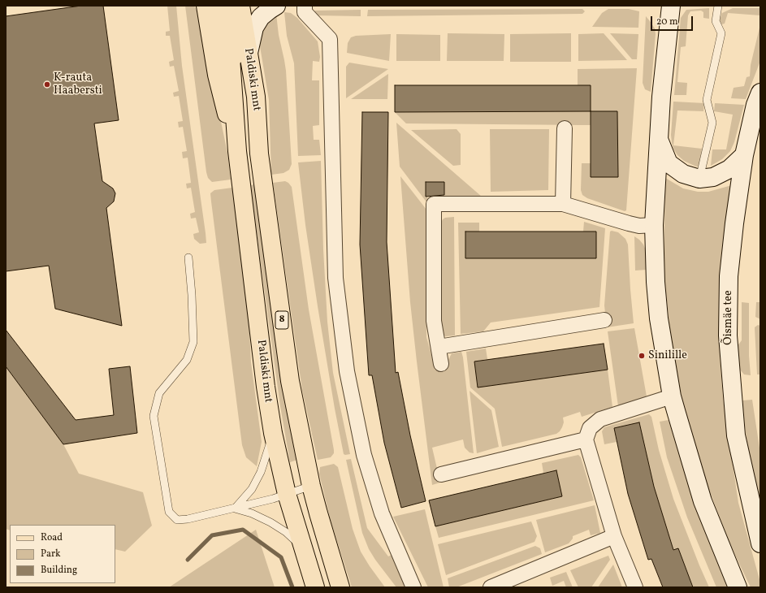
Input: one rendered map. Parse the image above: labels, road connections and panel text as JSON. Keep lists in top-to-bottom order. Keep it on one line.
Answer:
{"streets":{"main road":["Paldiski mnt","Õismäe tee","8"]},"places":["K-rauta Haabersti","Sinilille"],"legend":["Road","Park","Building"],"scale_bar":"20 m"}
